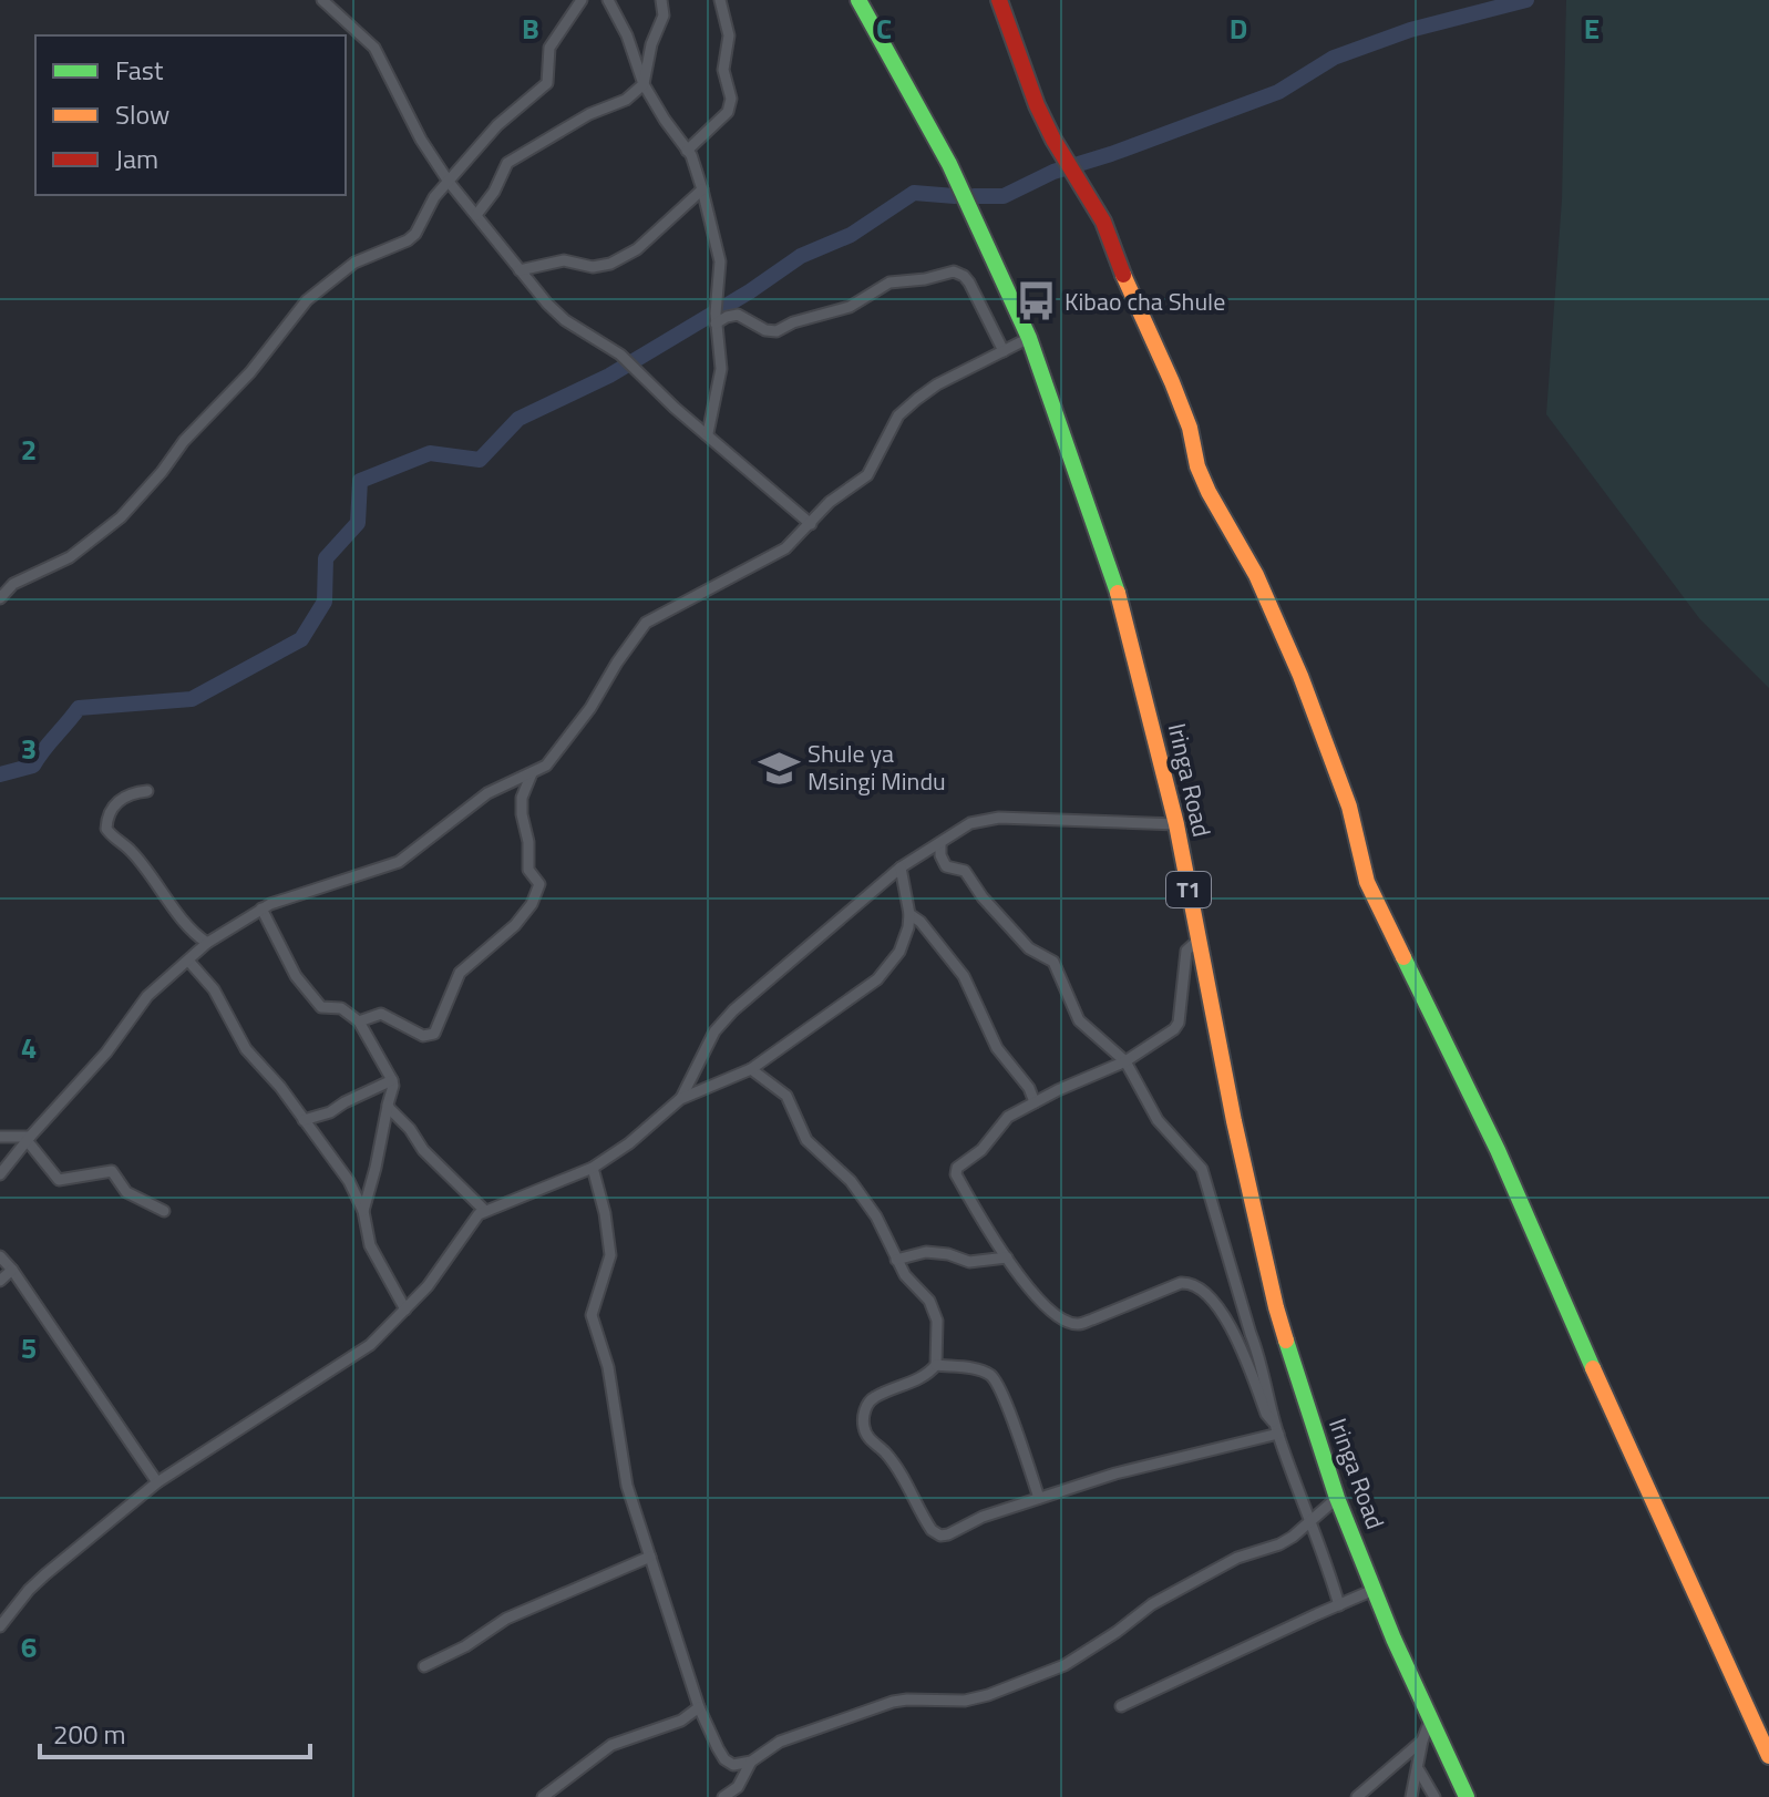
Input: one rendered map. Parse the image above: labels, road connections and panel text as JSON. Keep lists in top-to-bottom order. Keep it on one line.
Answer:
{"streets":{"main road":["Iringa Road","T1"]},"places":{"bus stop":["Kibao cha Shule"],"school or university":["Shule ya Msingi Mindu"]},"legend":["Fast","Slow","Jam"],"scale_bar":"200 m","grid":{"columns":["B","C","D","E"],"rows":["2","3","4","5","6"]}}
